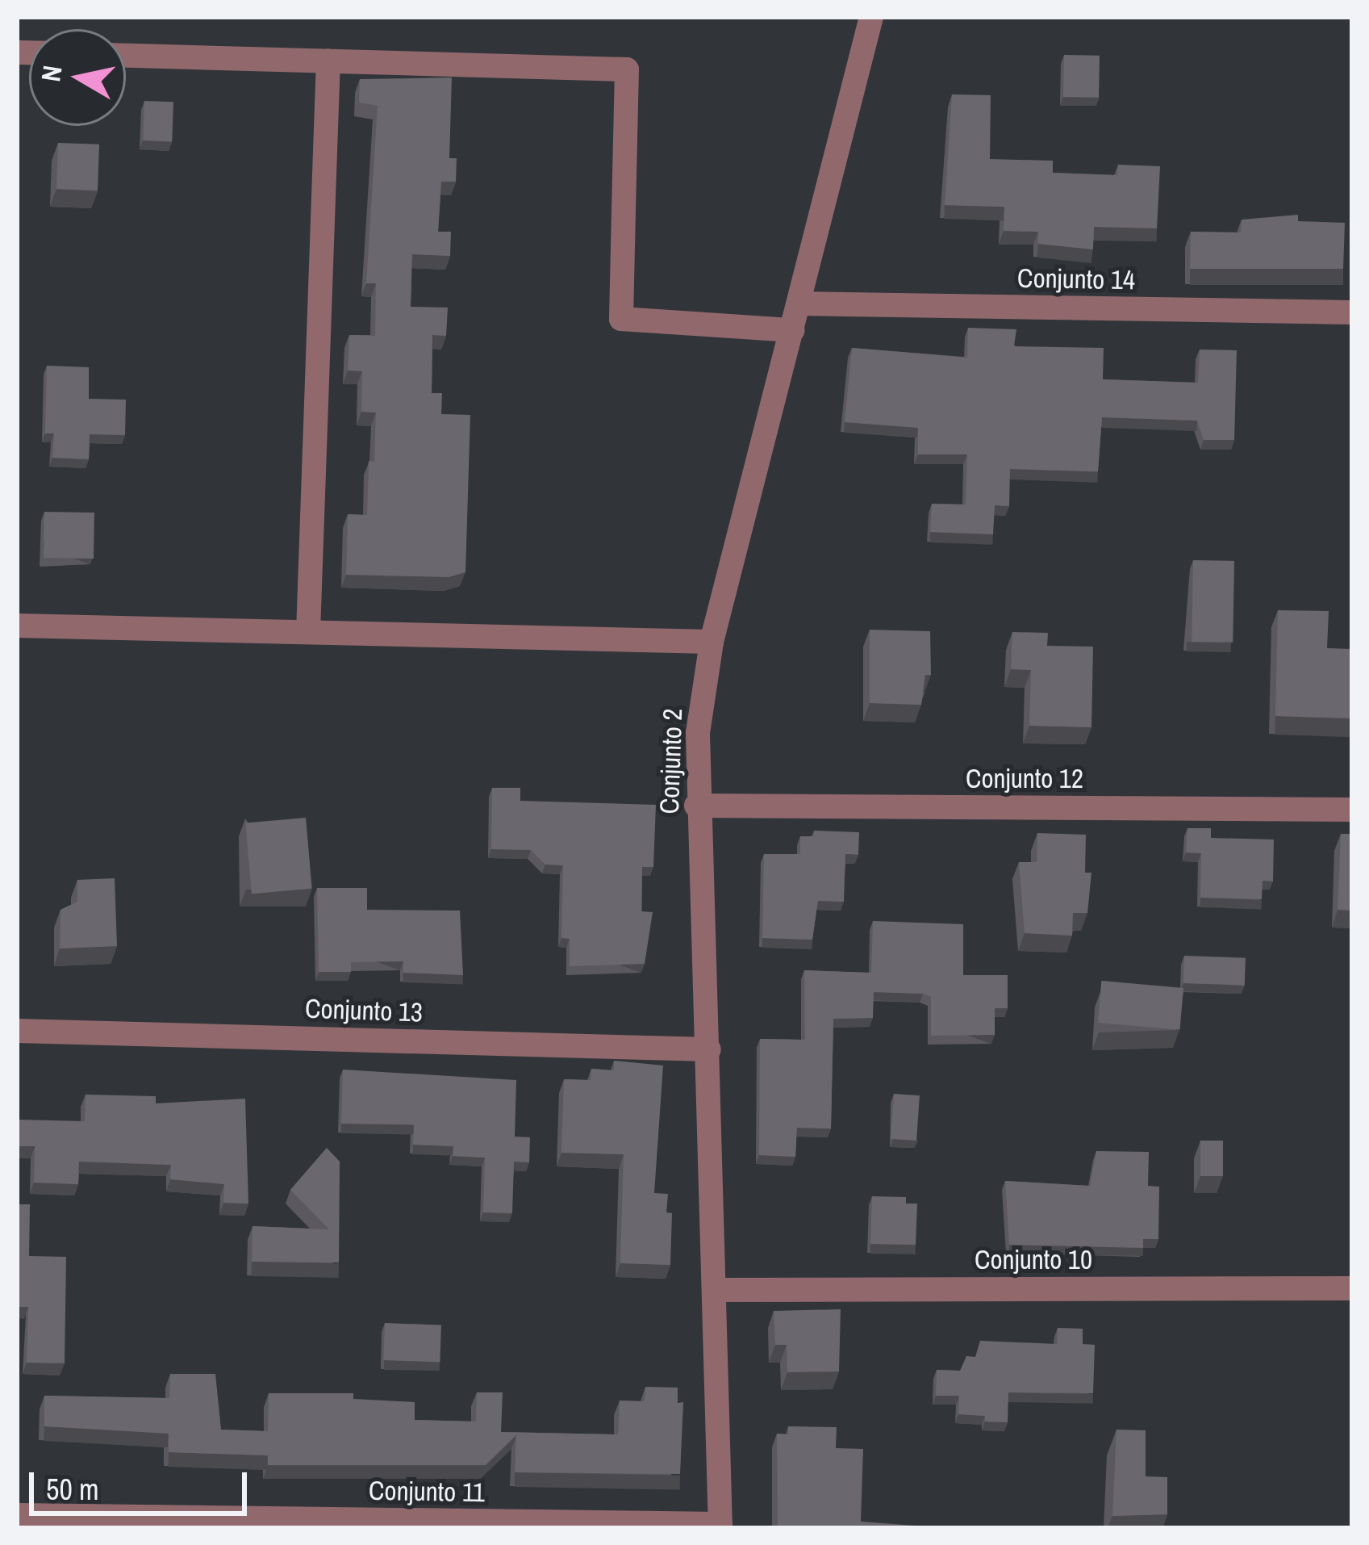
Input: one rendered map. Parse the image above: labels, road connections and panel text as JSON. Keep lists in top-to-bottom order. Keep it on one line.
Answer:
{"streets":{"street":["Conjunto 14","Conjunto 2","Conjunto 12","Conjunto 13","Conjunto 10","Conjunto 11"]},"crossings":[["Conjunto 14","Conjunto 2"],["Conjunto 2","Conjunto 12"],["Conjunto 2","Conjunto 13"],["Conjunto 2","Conjunto 10"],["Conjunto 2","Conjunto 11"]],"scale_bar":"50 m","north":"left"}
